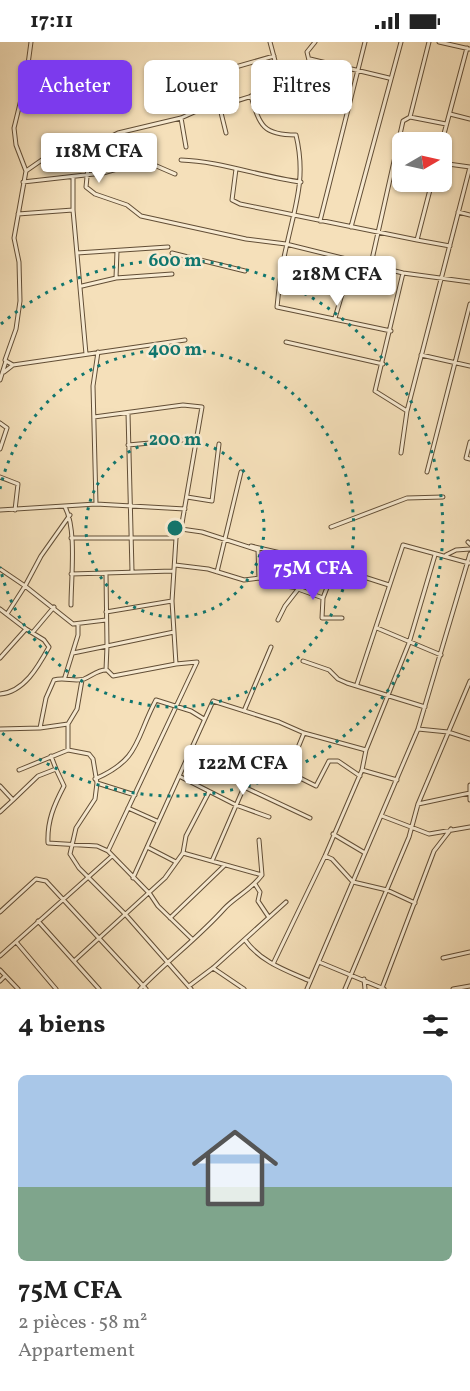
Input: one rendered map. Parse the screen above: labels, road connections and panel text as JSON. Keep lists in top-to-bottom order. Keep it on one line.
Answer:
{"north":"right","page":{"status":"17:11","chip":["Acheter","Louer","Filtres"],"price":["118M CFA","218M CFA","75M CFA","122M CFA"],"heading":"4 biens","list":[{"name":"75M CFA","note":"2 pièces · 58 m² · Appartement"}]},"rings":["600 m","400 m","200 m"]}
